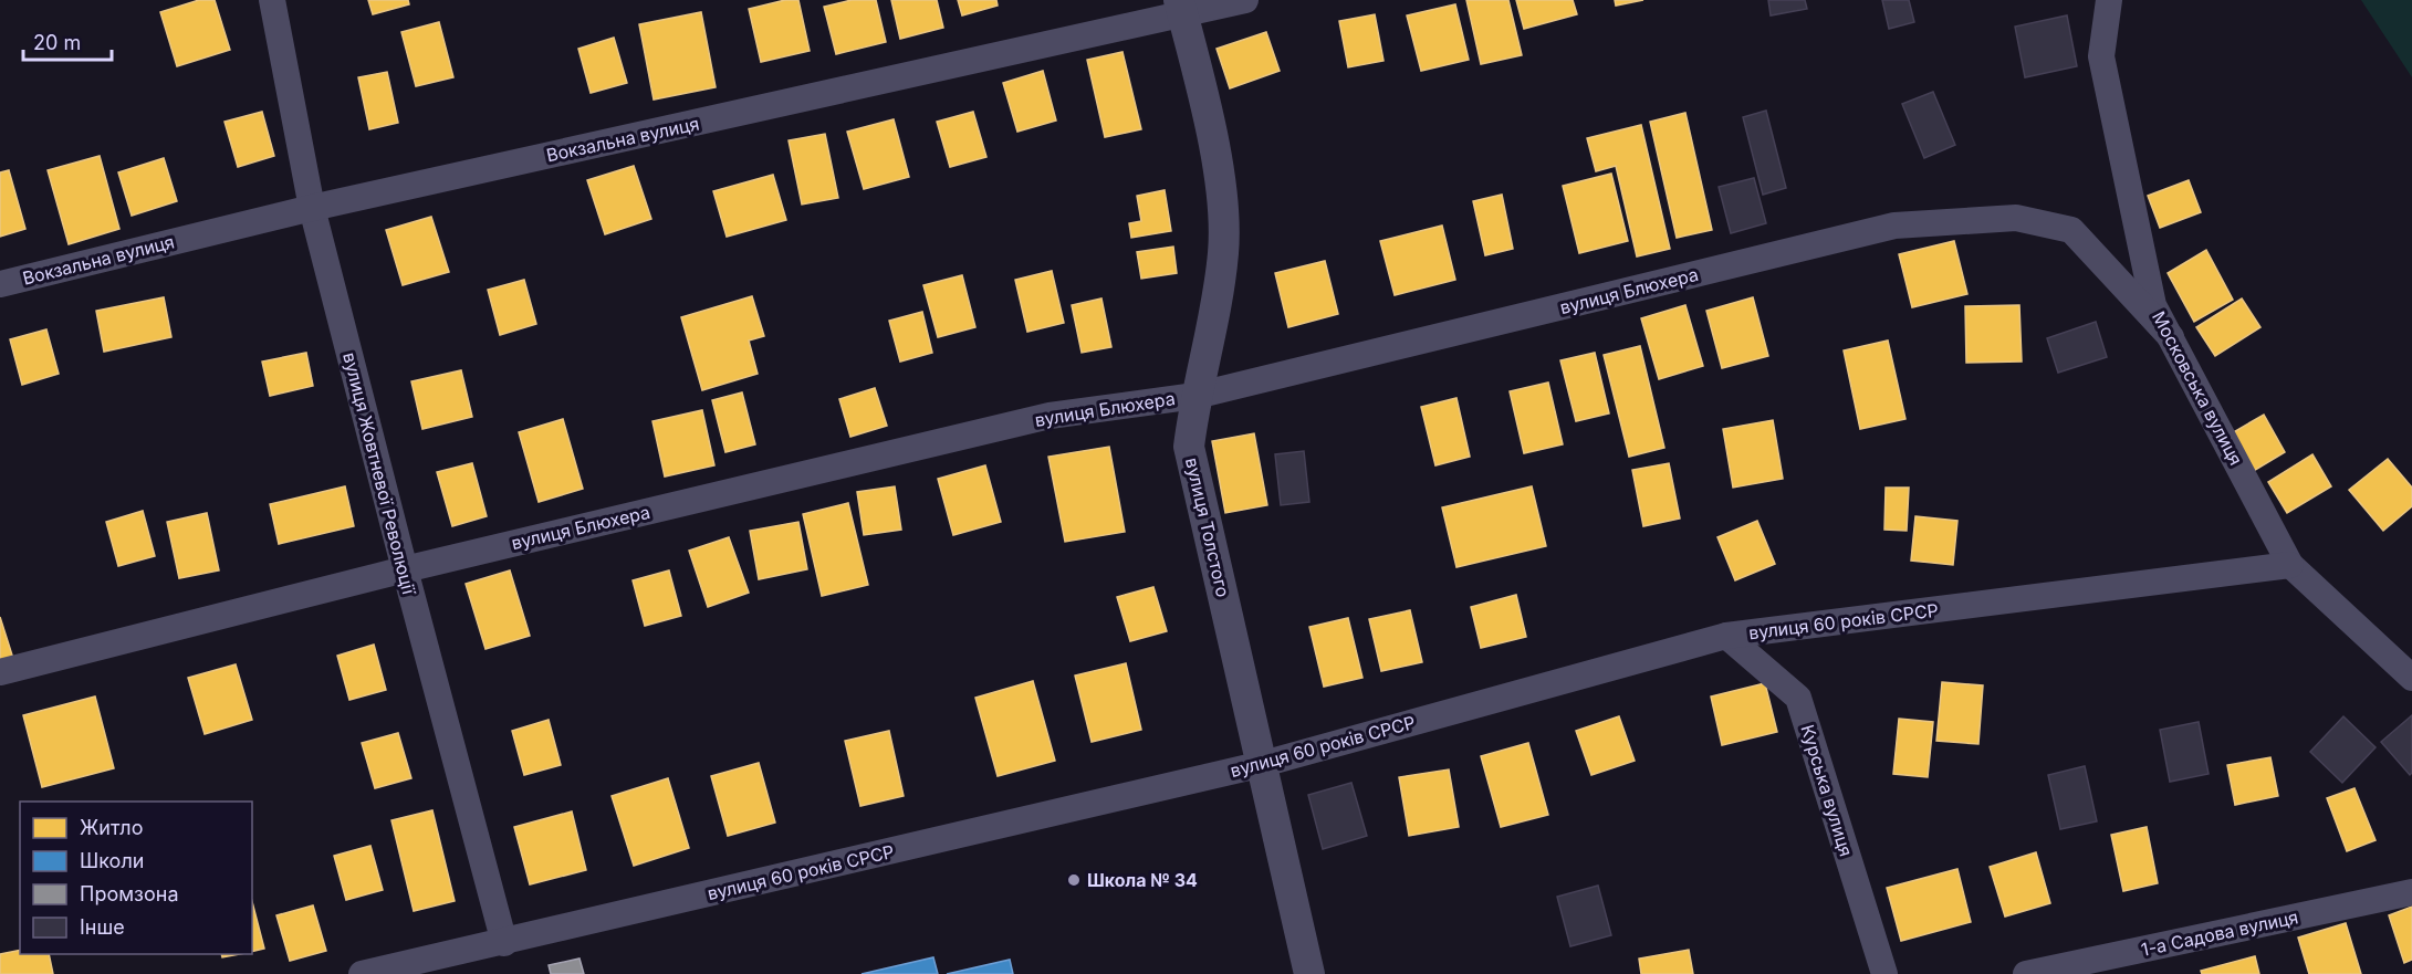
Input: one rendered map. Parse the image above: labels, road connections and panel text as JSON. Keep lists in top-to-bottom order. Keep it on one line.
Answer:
{"streets":{"street":["Вокзальна вулиця","вулиця Блюхера","Московська вулиця","вулиця Жовтневої Революції","вулиця Толстого","вулиця 60 років СРСР","Курська вулиця","1-а Садова вулиця"]},"crossings":[["Вокзальна вулиця","вулиця Жовтневої Революції"],["Вокзальна вулиця","вулиця Толстого"],["вулиця Блюхера","Московська вулиця"],["вулиця Блюхера","вулиця Жовтневої Революції"],["вулиця Блюхера","вулиця Толстого"],["Московська вулиця","вулиця 60 років СРСР"],["вулиця Жовтневої Революції","вулиця 60 років СРСР"],["вулиця Толстого","вулиця 60 років СРСР"],["вулиця 60 років СРСР","Курська вулиця"]],"places":["Школа № 34"],"legend":["Житло","Школи","Промзона","Інше"],"scale_bar":"20 m"}
